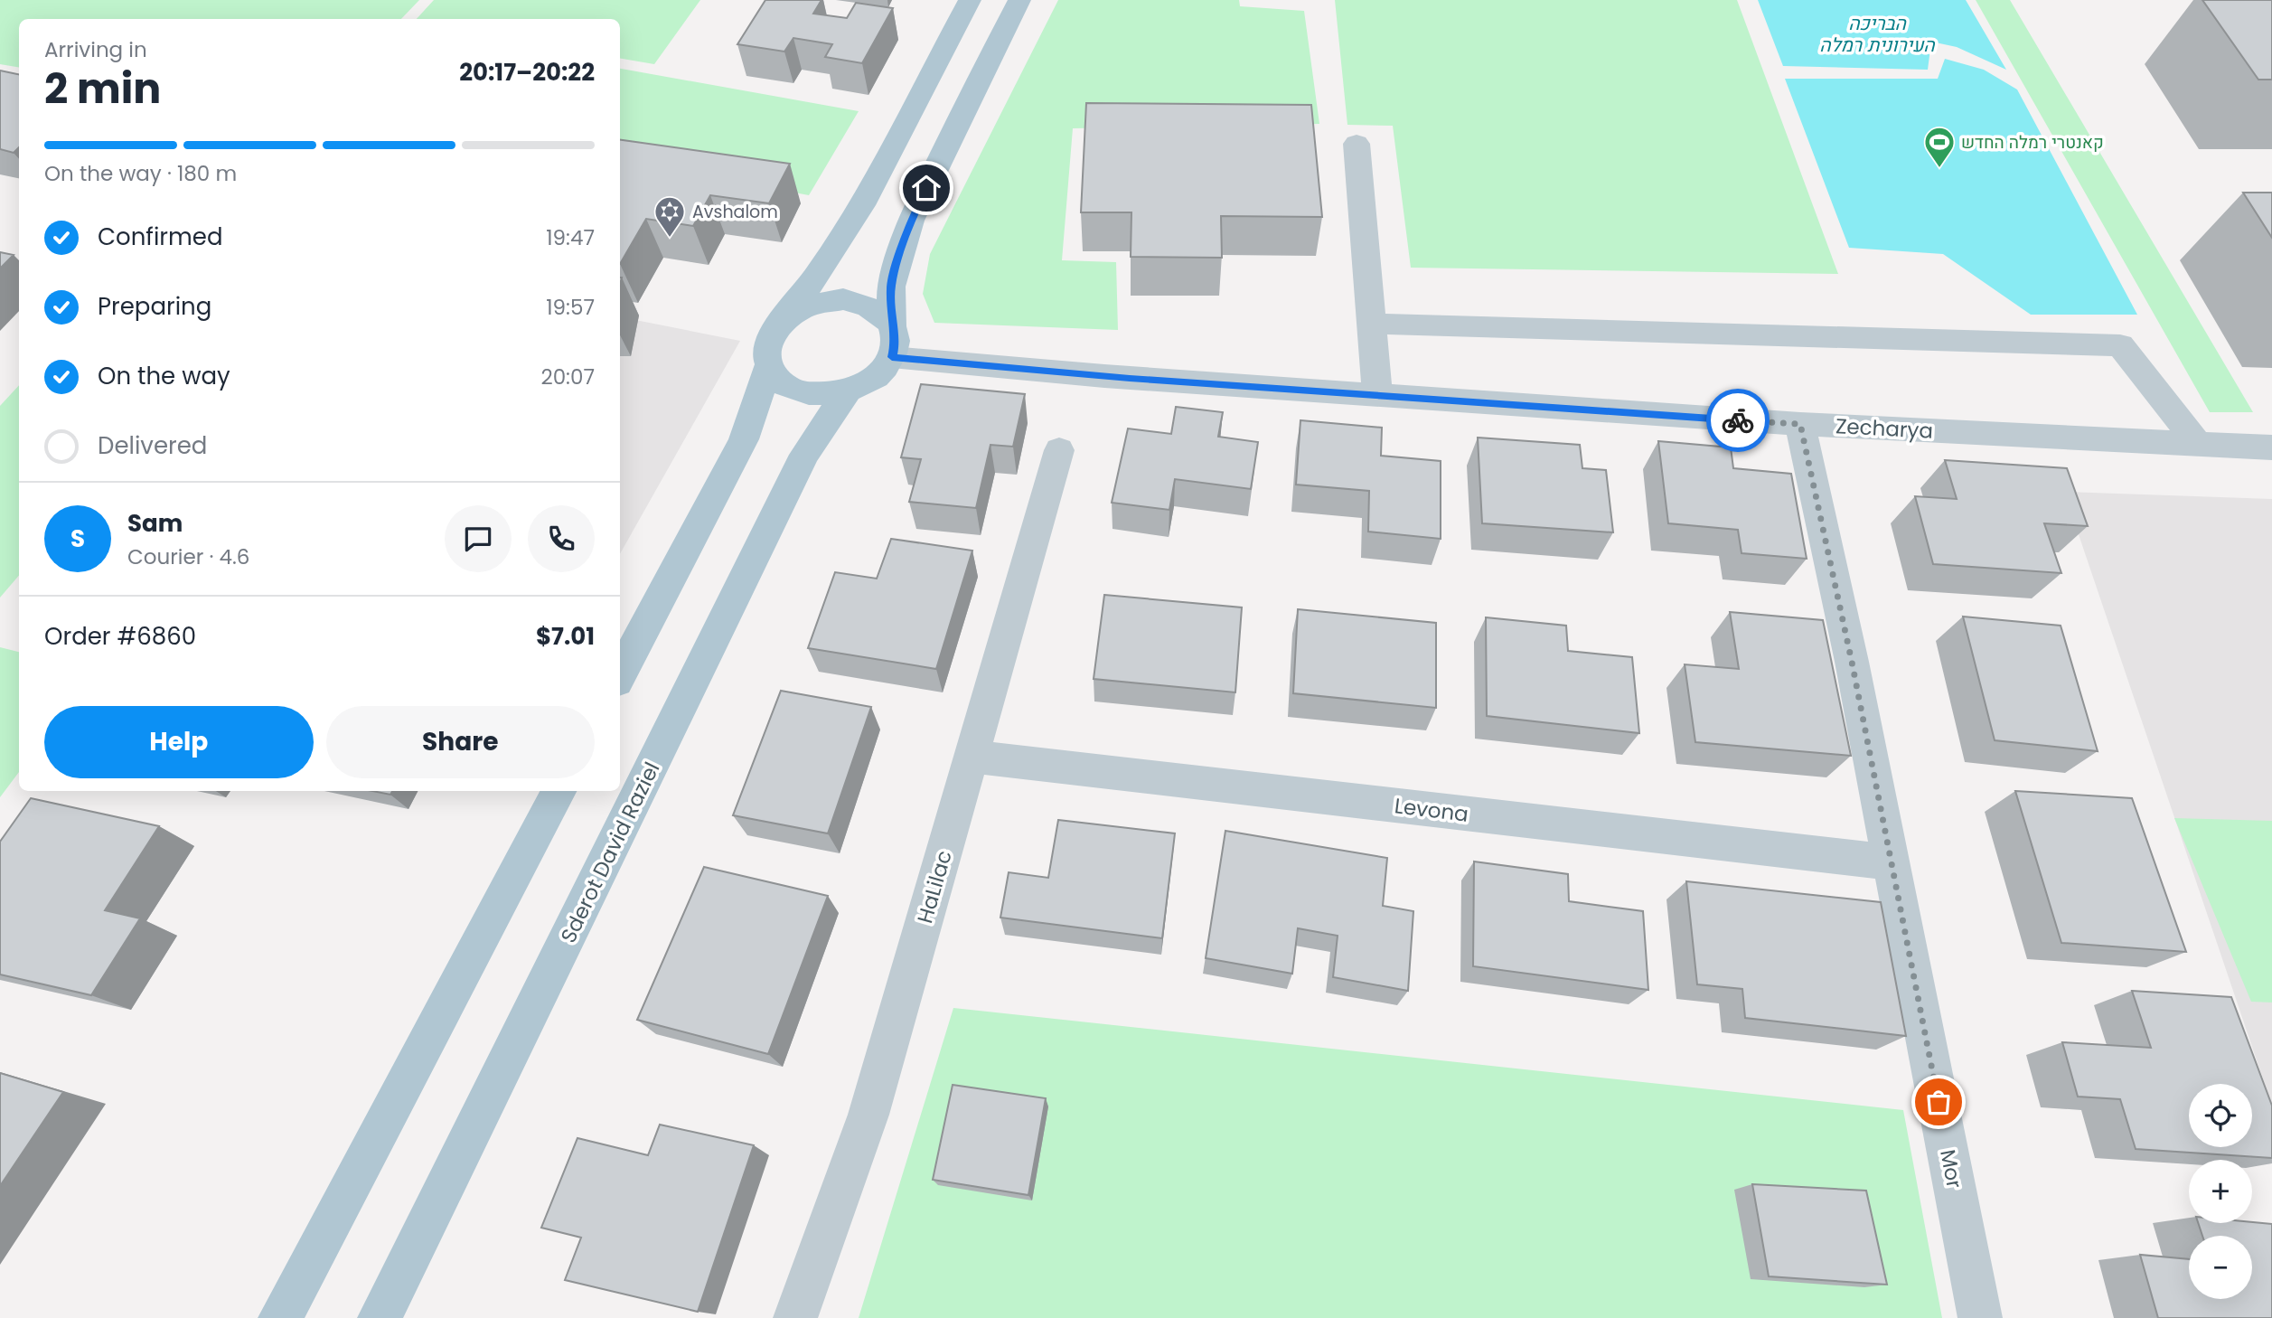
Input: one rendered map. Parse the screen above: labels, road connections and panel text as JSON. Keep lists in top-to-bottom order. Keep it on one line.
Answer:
{"streets":{"main road":["Sderot David Raziel"],"street":["Zecharya","Levona","HaLilac","Mor"]},"crossings":[["Zecharya","Sderot David Raziel"],["Zecharya","Mor"],["Levona","HaLilac"],["Levona","Mor"]],"water":["הבריכה העירונית רמלה"],"places":{"sports":["קאנטרי רמלה החדש"],"synagogue":["Avshalom"]},"page":{"heading":["2 min","Arriving in","20:17–20:22"],"panel":["Sam","Courier · 4.6","Order #6860","$7.01"],"bar":"On the way · 180 m","list":[["Confirmed","19:47"],["Preparing","19:57"],["On the way","20:07"],"Delivered"],"round":"S","buttons":["Help","Share"],"map_buttons":["+","−"]}}
